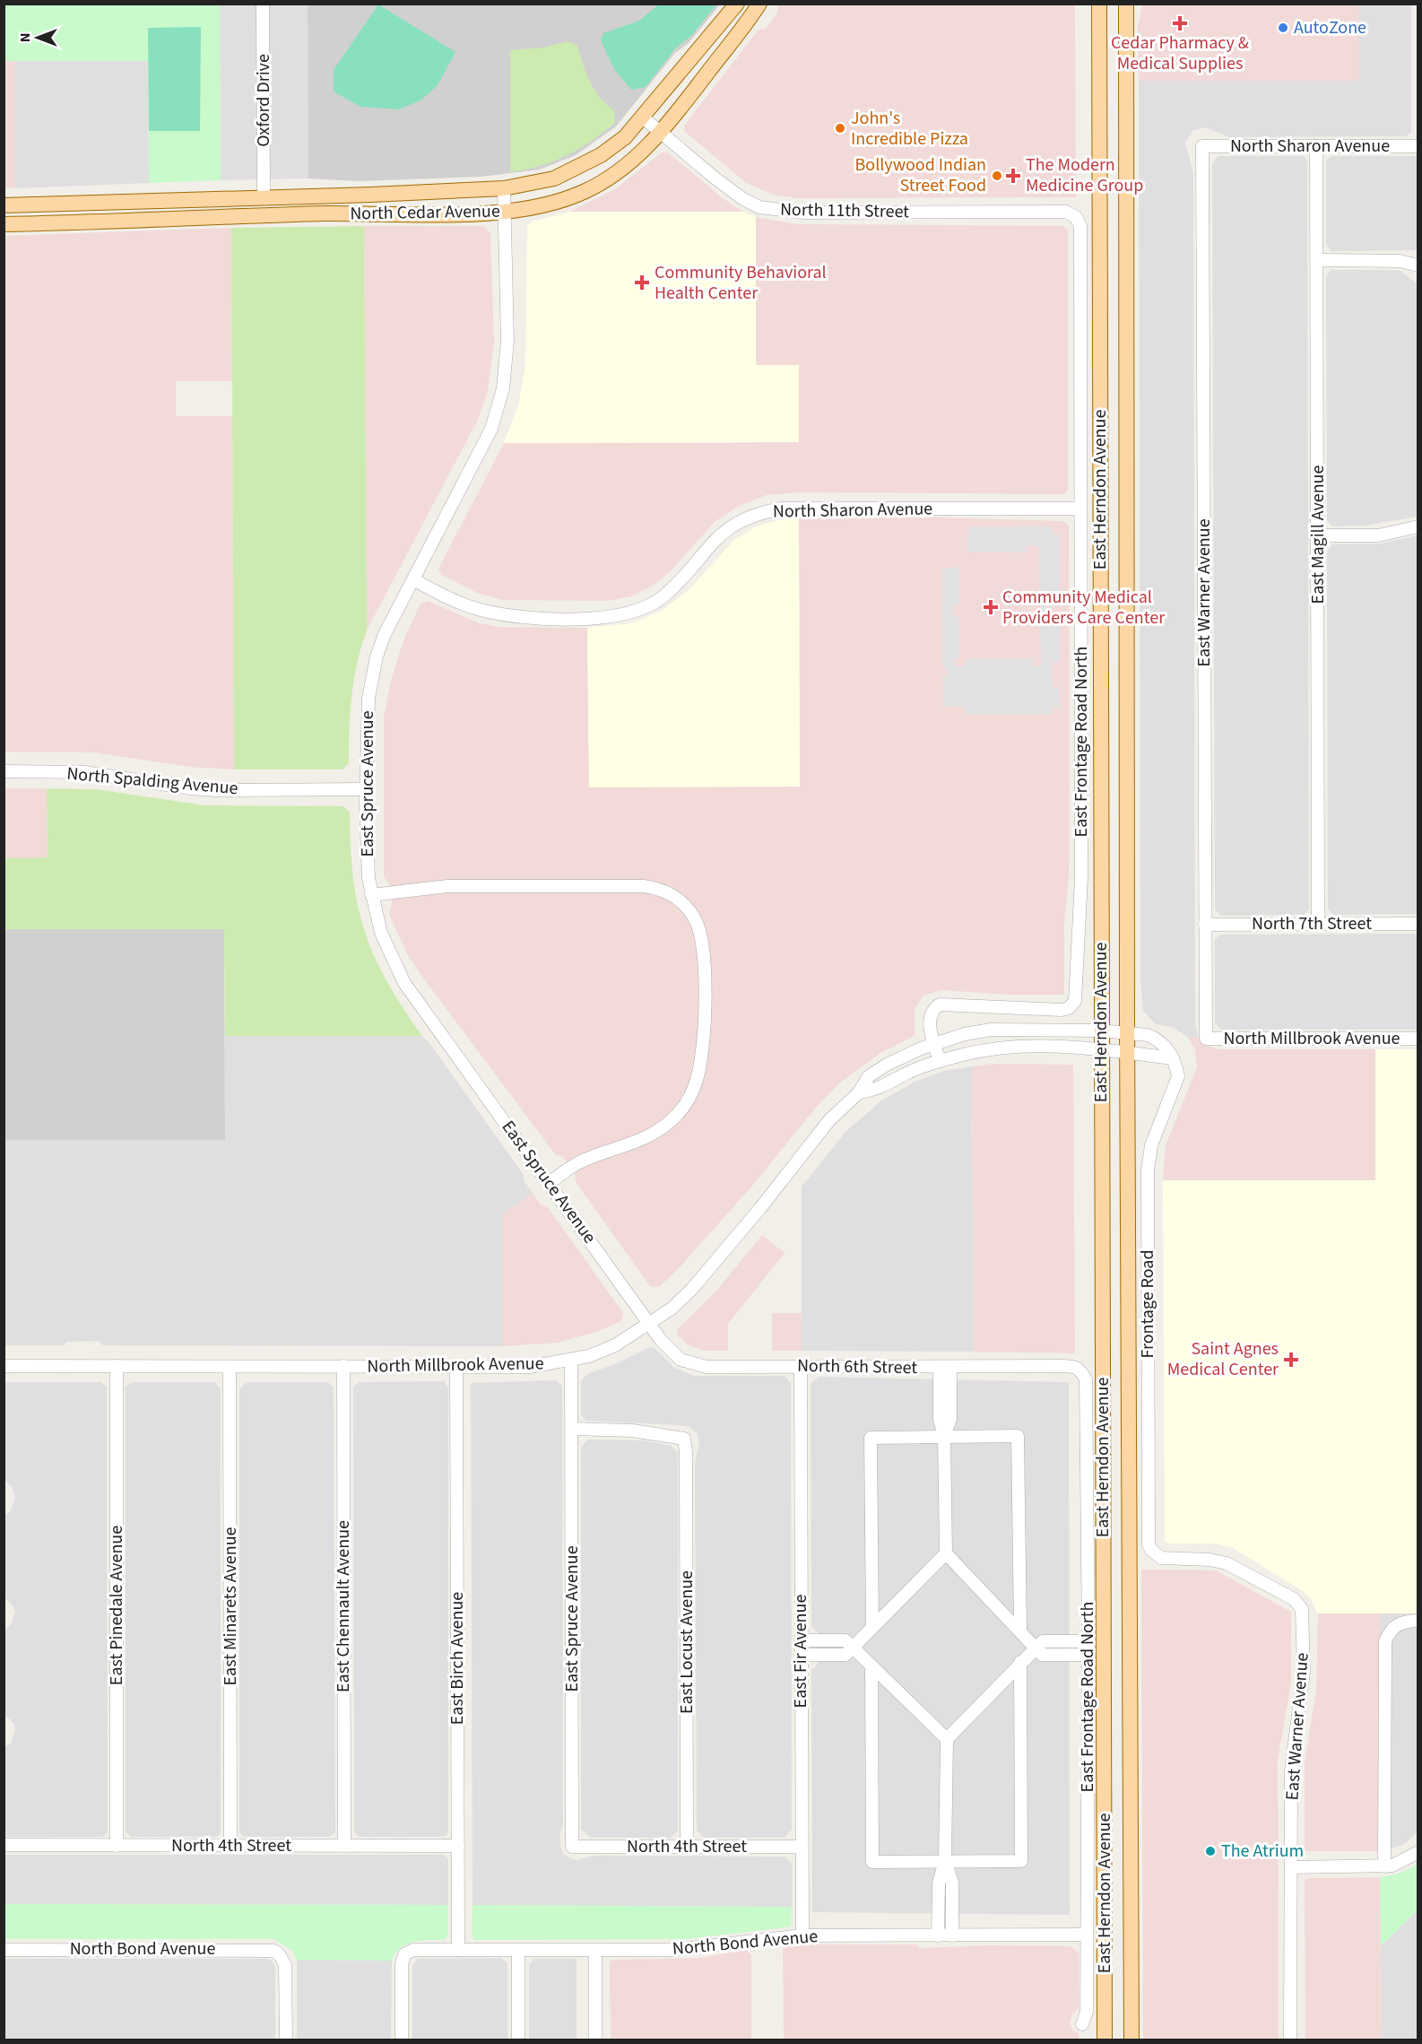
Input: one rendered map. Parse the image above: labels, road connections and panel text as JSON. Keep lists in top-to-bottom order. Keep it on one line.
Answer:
{"streets":{"main road":["North Cedar Avenue","East Herndon Avenue"],"street":["Oxford Drive","North Sharon Avenue","North 11th Street","East Magill Avenue","East Warner Avenue","East Frontage Road North","North Spalding Avenue","East Spruce Avenue","North 7th Street","North Millbrook Avenue","Frontage Road","North 6th Street","East Pinedale Avenue","East Minarets Avenue","East Chennault Avenue","East Locust Avenue","East Fir Avenue","East Birch Avenue","North 4th Street","North Bond Avenue"]},"crossings":[["Oxford Drive","North Cedar Avenue"],["North Sharon Avenue","East Magill Avenue"],["North Sharon Avenue","East Warner Avenue"],["North Sharon Avenue","East Frontage Road North"],["North Sharon Avenue","East Spruce Avenue"],["North 11th Street","North Cedar Avenue"],["North 11th Street","East Frontage Road North"],["North Cedar Avenue","East Spruce Avenue"],["East Herndon Avenue","North Millbrook Avenue"],["East Magill Avenue","North 7th Street"],["East Warner Avenue","North 7th Street"],["East Warner Avenue","North Millbrook Avenue"],["East Warner Avenue","Frontage Road"],["East Frontage Road North","North Millbrook Avenue"],["East Frontage Road North","North 6th Street"],["East Frontage Road North","North Bond Avenue"],["North Spalding Avenue","East Spruce Avenue"],["East Spruce Avenue","North Millbrook Avenue"],["East Spruce Avenue","North 6th Street"],["East Spruce Avenue","East Locust Avenue"],["East Spruce Avenue","North 4th Street"],["North Millbrook Avenue","Frontage Road"],["North Millbrook Avenue","North 6th Street"],["North Millbrook Avenue","East Pinedale Avenue"],["North Millbrook Avenue","East Minarets Avenue"],["North Millbrook Avenue","East Chennault Avenue"],["North Millbrook Avenue","East Birch Avenue"],["North 6th Street","East Fir Avenue"],["East Pinedale Avenue","North 4th Street"],["East Minarets Avenue","North 4th Street"],["East Chennault Avenue","North 4th Street"],["East Locust Avenue","North 4th Street"],["East Fir Avenue","North 4th Street"],["East Fir Avenue","North Bond Avenue"],["East Birch Avenue","North 4th Street"],["East Birch Avenue","North Bond Avenue"]],"places":{"health":["Cedar Pharmacy & Medical Supplies","The Modern Medicine Group","Community Behavioral Health Center","Community Medical Providers Care Center","Saint Agnes Medical Center"],"other":["AutoZone","John's Incredible Pizza","Bollywood Indian Street Food","The Atrium"]},"north":"left"}
